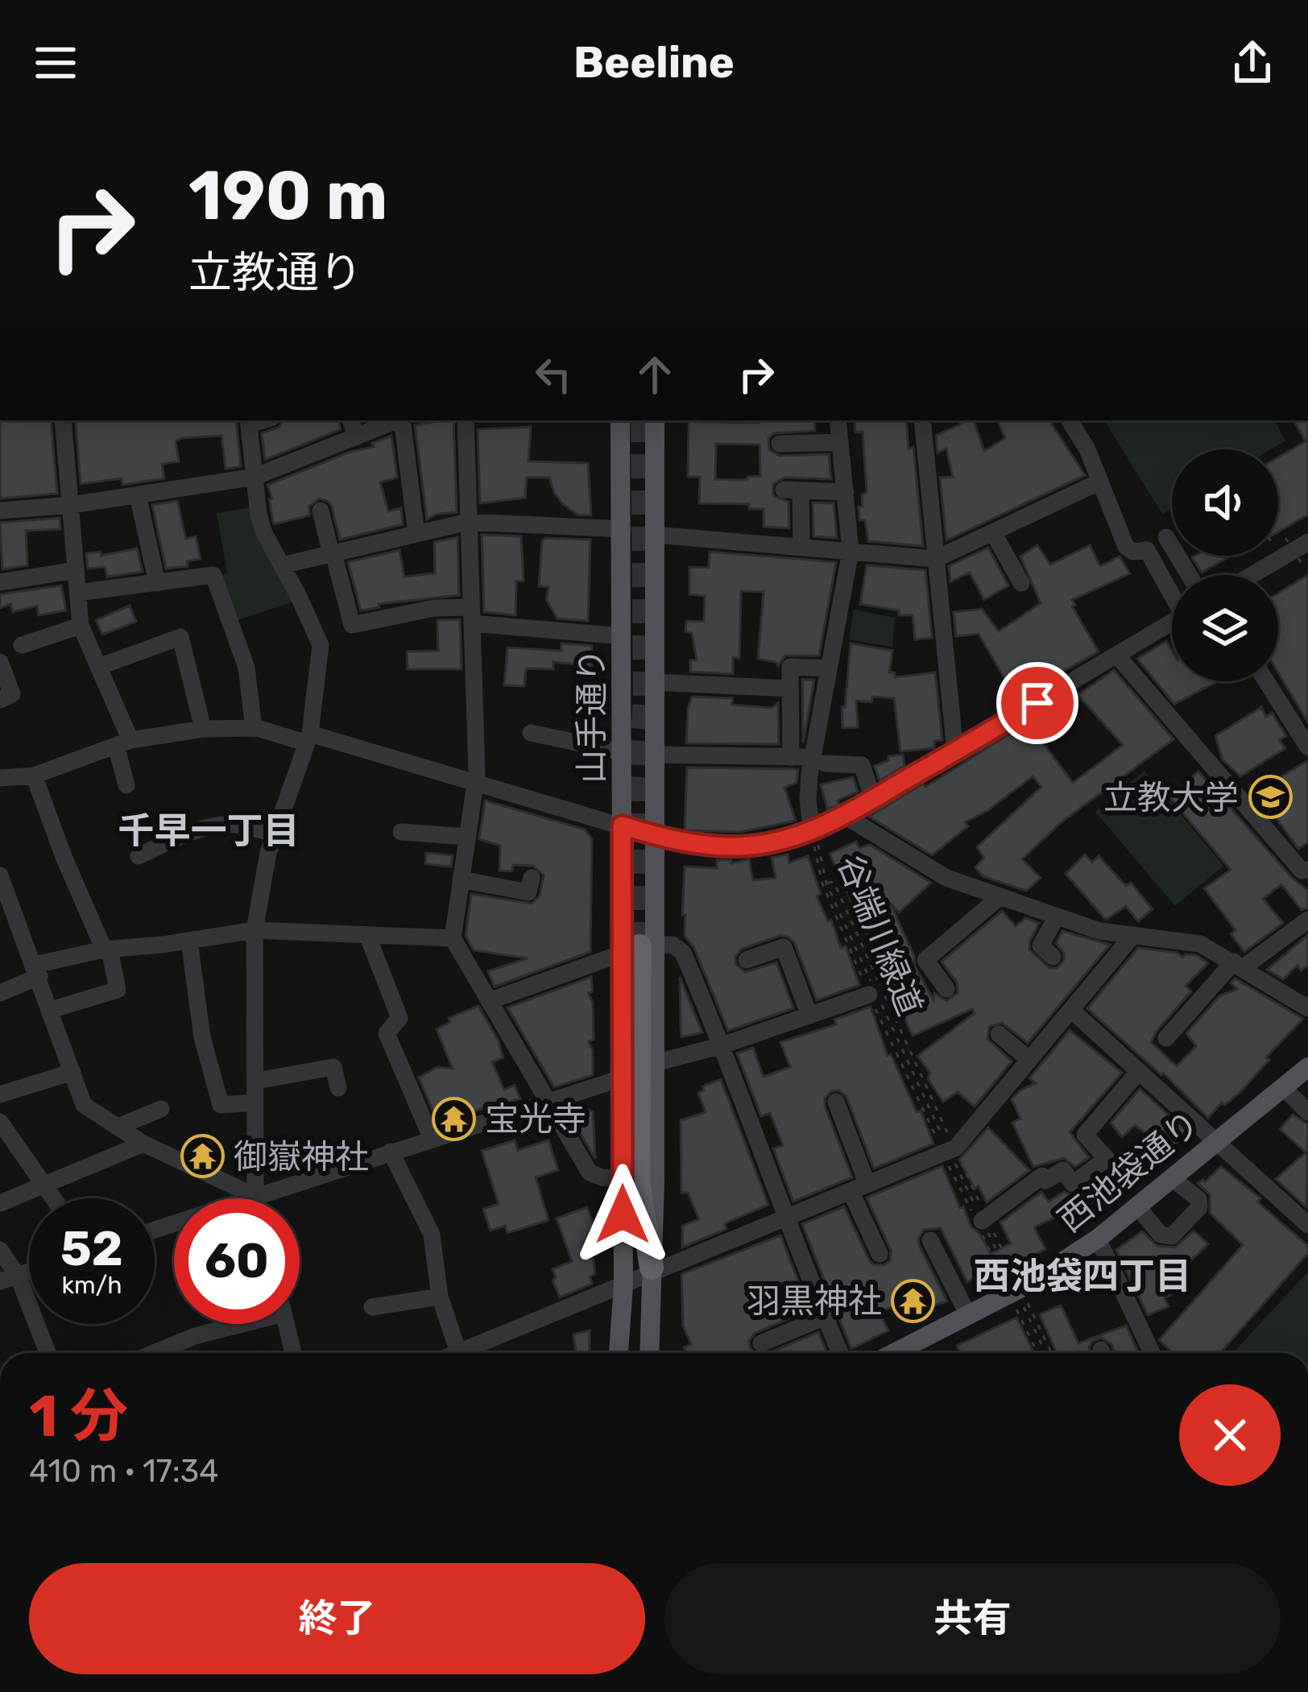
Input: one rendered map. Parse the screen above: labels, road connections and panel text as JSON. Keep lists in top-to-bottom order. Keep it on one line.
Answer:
{"streets":{"main road":["山手通り","西池袋通り"],"path":["谷端川緑道"]},"districts":["千早一丁目","西池袋四丁目"],"places":{"school or university":["立教大学"],"temple":["宝光寺","御嶽神社","羽黒神社"]},"page":{"header":"Beeline","turn":["190 m","立教通り"],"speed":"52 km/h","limit":"60","heading":["1 分","410 m · 17:34"],"buttons":["終了","共有"]}}
